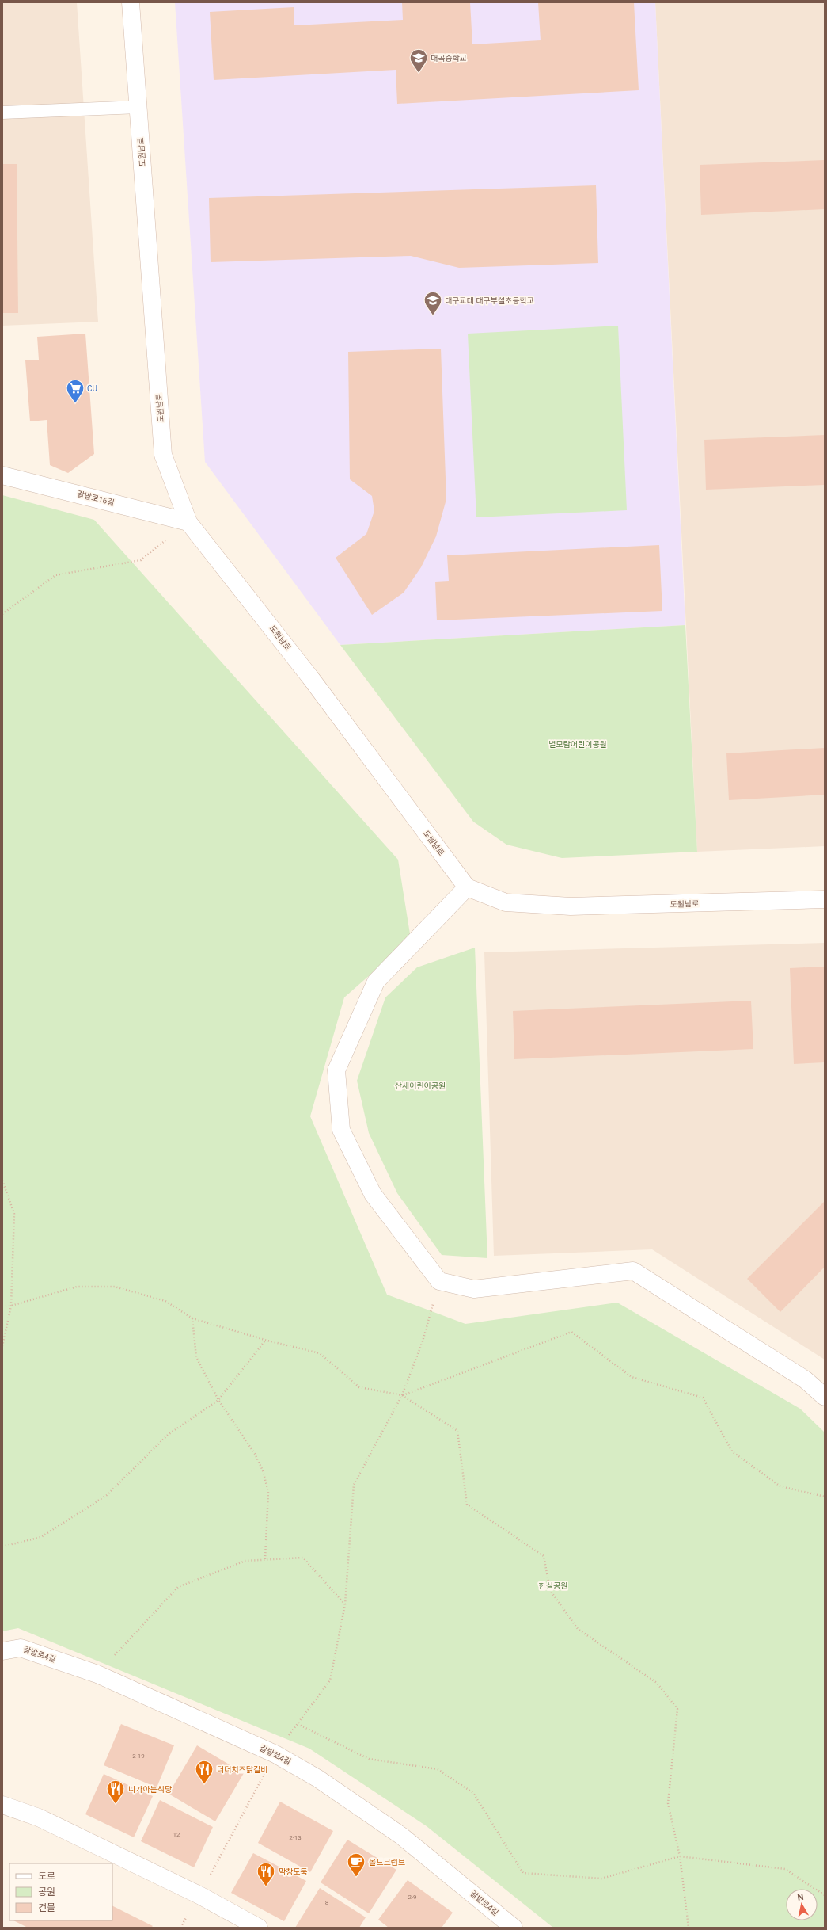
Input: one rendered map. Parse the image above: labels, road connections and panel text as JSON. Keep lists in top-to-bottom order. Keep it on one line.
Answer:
{"streets":{"street":["도원남로","갈밭로16길","갈밭로4길"]},"crossings":[["도원남로","갈밭로16길"]],"parks":["별모람어린이공원","산새어린이공원","한실공원"],"places":{"school or university":["대곡중학교","대구교대 대구부설초등학교"],"supermarket":["CU"],"restaurant":["더더치즈닭갈비","니가아는식당","막창도둑"],"cafe":["올드크럼브"]},"house_numbers":["2-19","12","2-13","2-9","8"],"legend":["도로","공원","건물"],"north":"top"}
